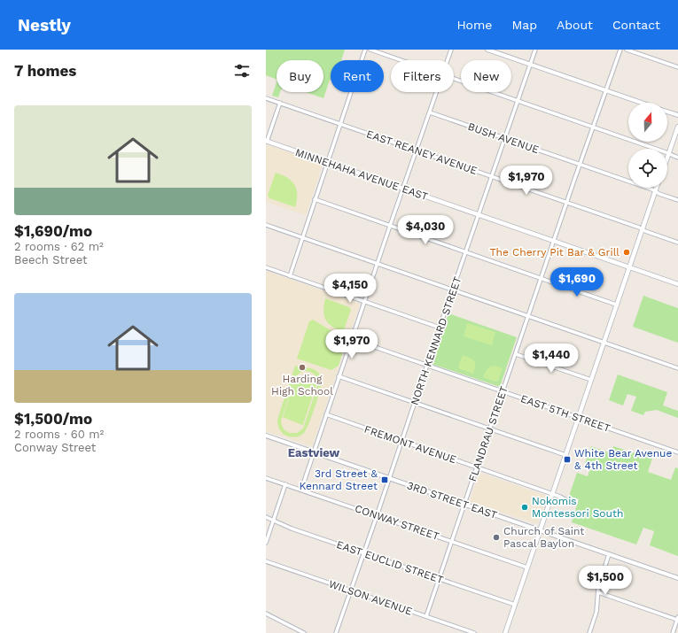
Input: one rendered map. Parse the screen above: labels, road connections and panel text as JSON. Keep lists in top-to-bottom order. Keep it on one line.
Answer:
{"streets":{"main road":["MINNEHAHA AVENUE EAST"],"street":["BUSH AVENUE","EAST REANEY AVENUE","NORTH KENNARD STREET","EAST 5TH STREET","FLANDRAU STREET","FREMONT AVENUE","3RD STREET EAST","CONWAY STREET","EAST EUCLID STREET","WILSON AVENUE"]},"crossings":[["BUSH AVENUE","NORTH KENNARD STREET"],["BUSH AVENUE","FLANDRAU STREET"],["EAST REANEY AVENUE","NORTH KENNARD STREET"],["EAST REANEY AVENUE","FLANDRAU STREET"],["MINNEHAHA AVENUE EAST","NORTH KENNARD STREET"],["MINNEHAHA AVENUE EAST","FLANDRAU STREET"],["NORTH KENNARD STREET","EAST 5TH STREET"],["NORTH KENNARD STREET","FREMONT AVENUE"],["NORTH KENNARD STREET","3RD STREET EAST"],["NORTH KENNARD STREET","CONWAY STREET"],["NORTH KENNARD STREET","EAST EUCLID STREET"],["NORTH KENNARD STREET","WILSON AVENUE"],["EAST 5TH STREET","FLANDRAU STREET"],["FLANDRAU STREET","FREMONT AVENUE"],["FLANDRAU STREET","3RD STREET EAST"],["FLANDRAU STREET","CONWAY STREET"],["FLANDRAU STREET","EAST EUCLID STREET"],["FLANDRAU STREET","WILSON AVENUE"]],"districts":["Eastview"],"places":{"other":["The Cherry Pit Bar & Grill","Harding High School","Nokomis Montessori South","Church of Saint Pascal Baylon"],"transit":["White Bear Avenue & 4th Street","3rd Street & Kennard Street"]},"north":"top","page":{"header":"Nestly","nav":["Home","Map","About","Contact"],"heading":"7 homes","chip":["Buy","Rent","Filters","New"],"list":[{"name":"$1,690/mo","note":"2 rooms · 62 m² · Beech Street"},{"name":"$1,500/mo","note":"2 rooms · 60 m² · Conway Street"}],"price":["$1,970","$4,030","$1,690","$4,150","$1,970","$1,440","$1,500"]}}
